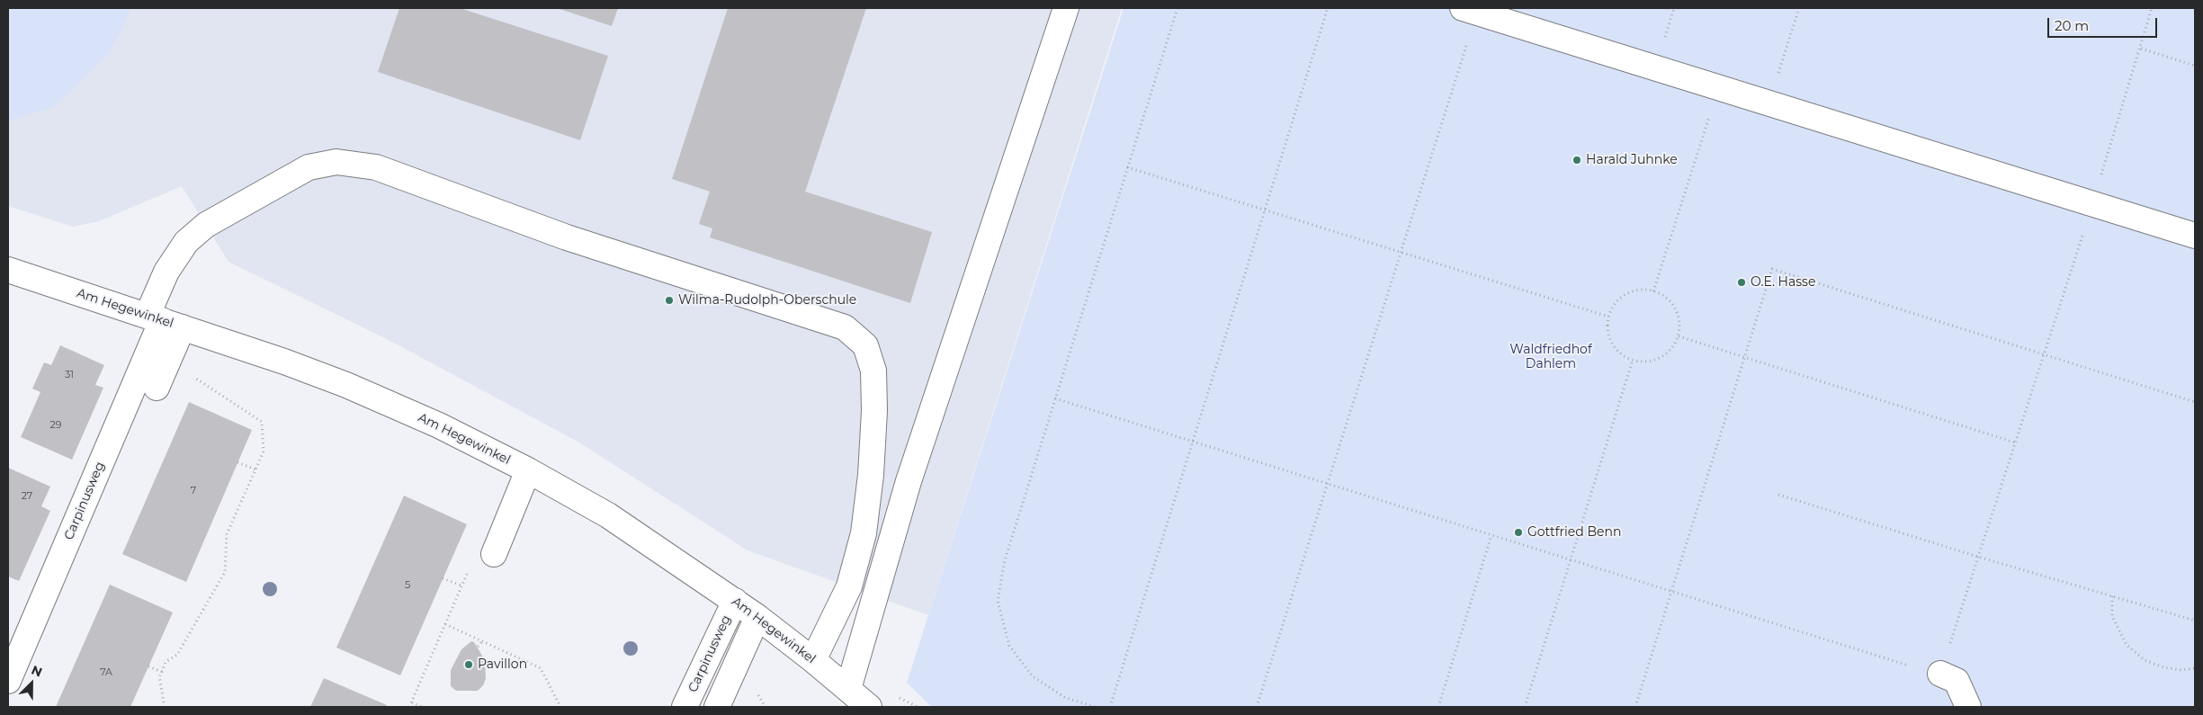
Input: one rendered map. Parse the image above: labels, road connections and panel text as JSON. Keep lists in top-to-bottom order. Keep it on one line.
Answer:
{"streets":{"street":["Am Hegewinkel","Carpinusweg"]},"crossings":[["Am Hegewinkel","Carpinusweg"]],"parks":["Waldfriedhof Dahlem"],"places":["Harald Juhnke","O.E. Hasse","Wilma-Rudolph-Oberschule","Gottfried Benn","Pavillon"],"house_numbers":["31","29","7","27","5","7A"],"scale_bar":"20 m","north":"top right"}
